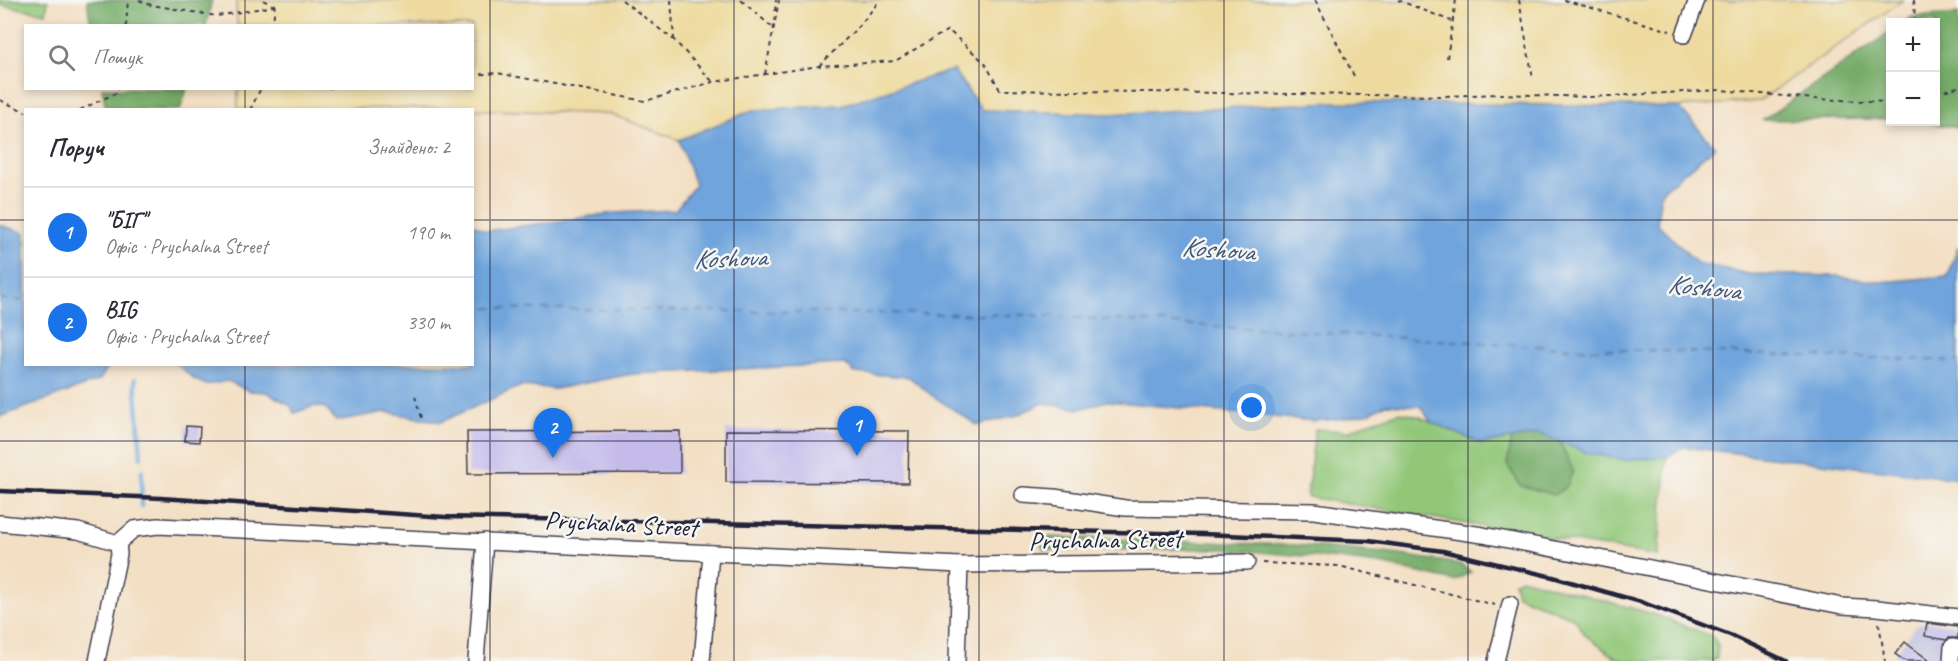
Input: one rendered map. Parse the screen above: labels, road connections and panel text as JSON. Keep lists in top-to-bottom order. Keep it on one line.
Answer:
{"streets":{"street":["Prychalna Street"]},"water":["Koshova"],"page":{"map_buttons":["+","−"],"search":"Пошук","heading":["Поруч","Знайдено: 2"],"list":[{"mark":"1","name":"\"БІГ\"","note":"Офіс · Prychalna Street","value":"190 m"},{"mark":"2","name":"BIG","note":"Офіс · Prychalna Street","value":"330 m"}],"pins":["1","2"]}}
